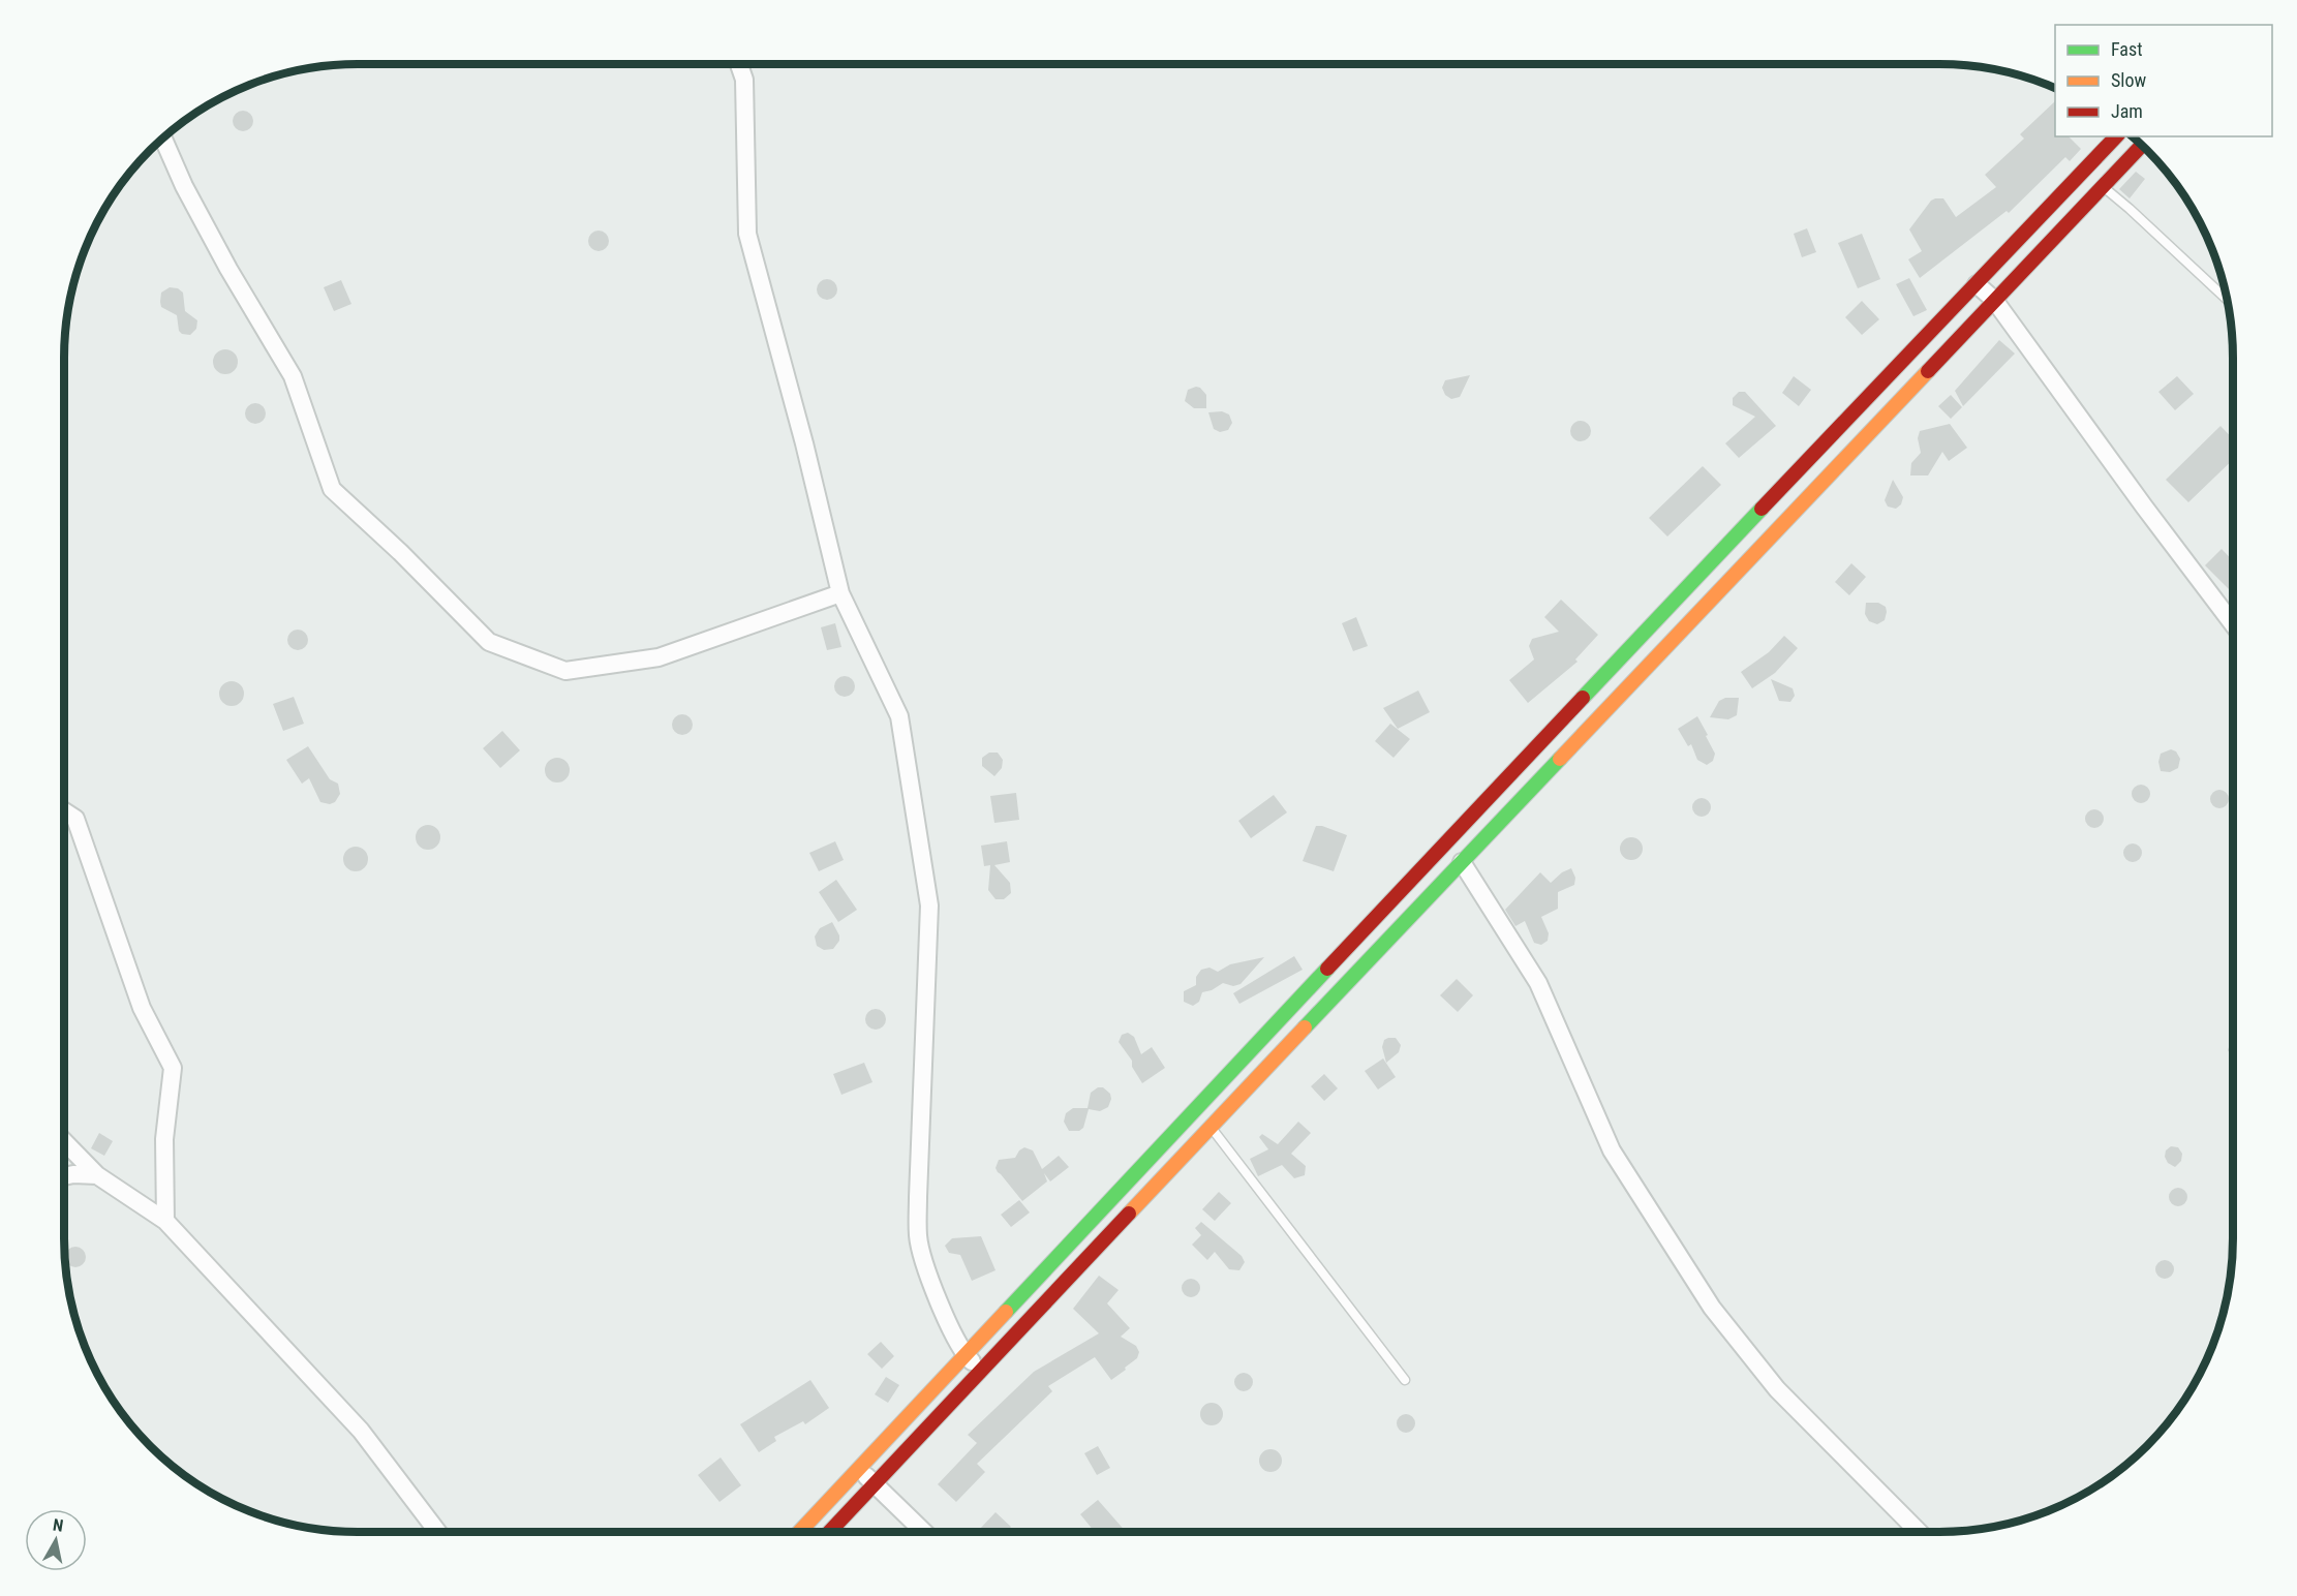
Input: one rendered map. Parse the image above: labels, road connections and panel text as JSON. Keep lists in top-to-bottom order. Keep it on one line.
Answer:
{"legend":["Fast","Slow","Jam"],"north":"top"}
